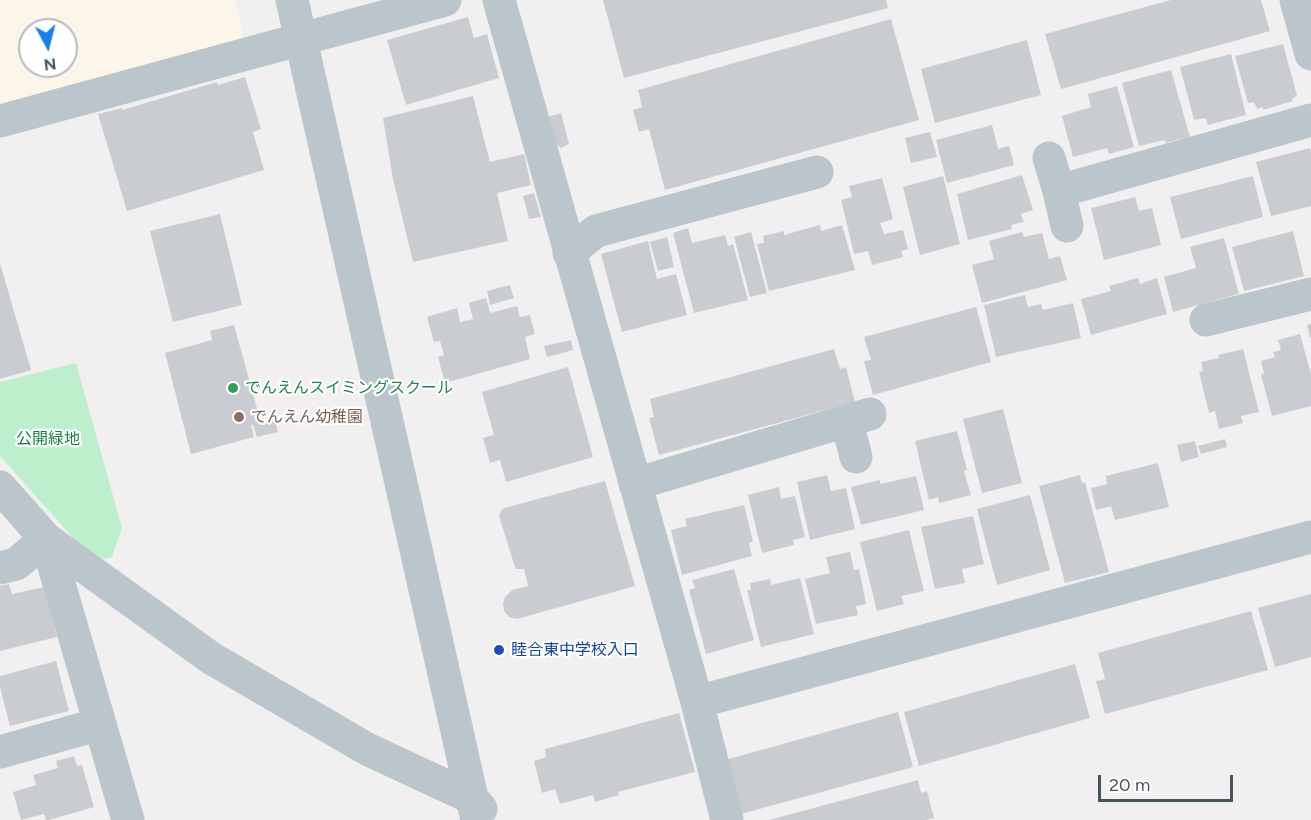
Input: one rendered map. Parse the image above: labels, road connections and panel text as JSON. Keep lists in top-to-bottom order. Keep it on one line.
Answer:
{"parks":["公開緑地"],"places":["でんえんスイミングスクール","でんえん幼稚園","睦合東中学校入口"],"scale_bar":"20 m","north":"bottom"}
